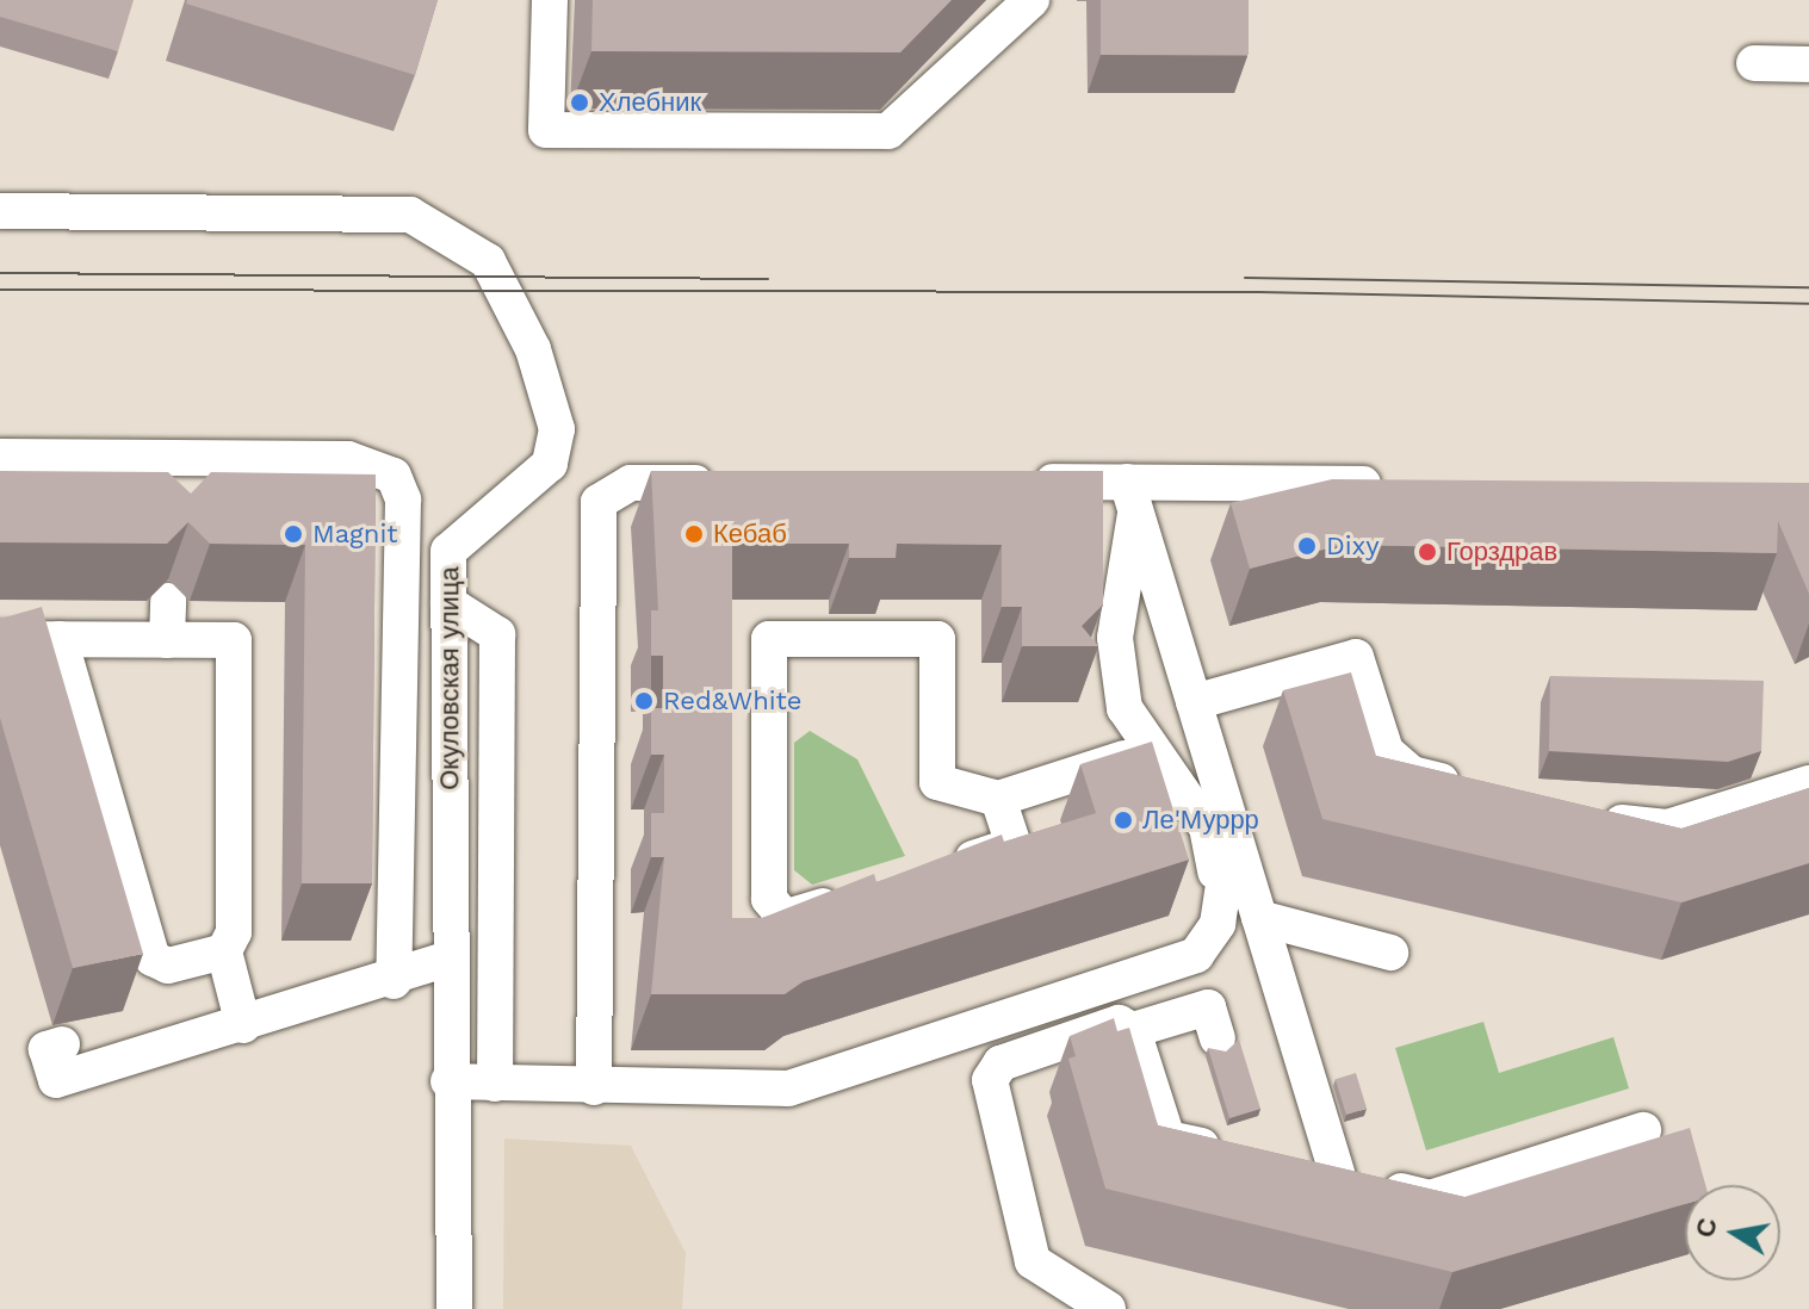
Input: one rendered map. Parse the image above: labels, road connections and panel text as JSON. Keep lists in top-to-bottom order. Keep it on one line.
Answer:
{"streets":{"street":["Окуловская улица"]},"places":["Хлебник","Magnit","Кебаб","Dixy","Горздрав","Red&White","Ле'Муррр"],"north":"left"}
